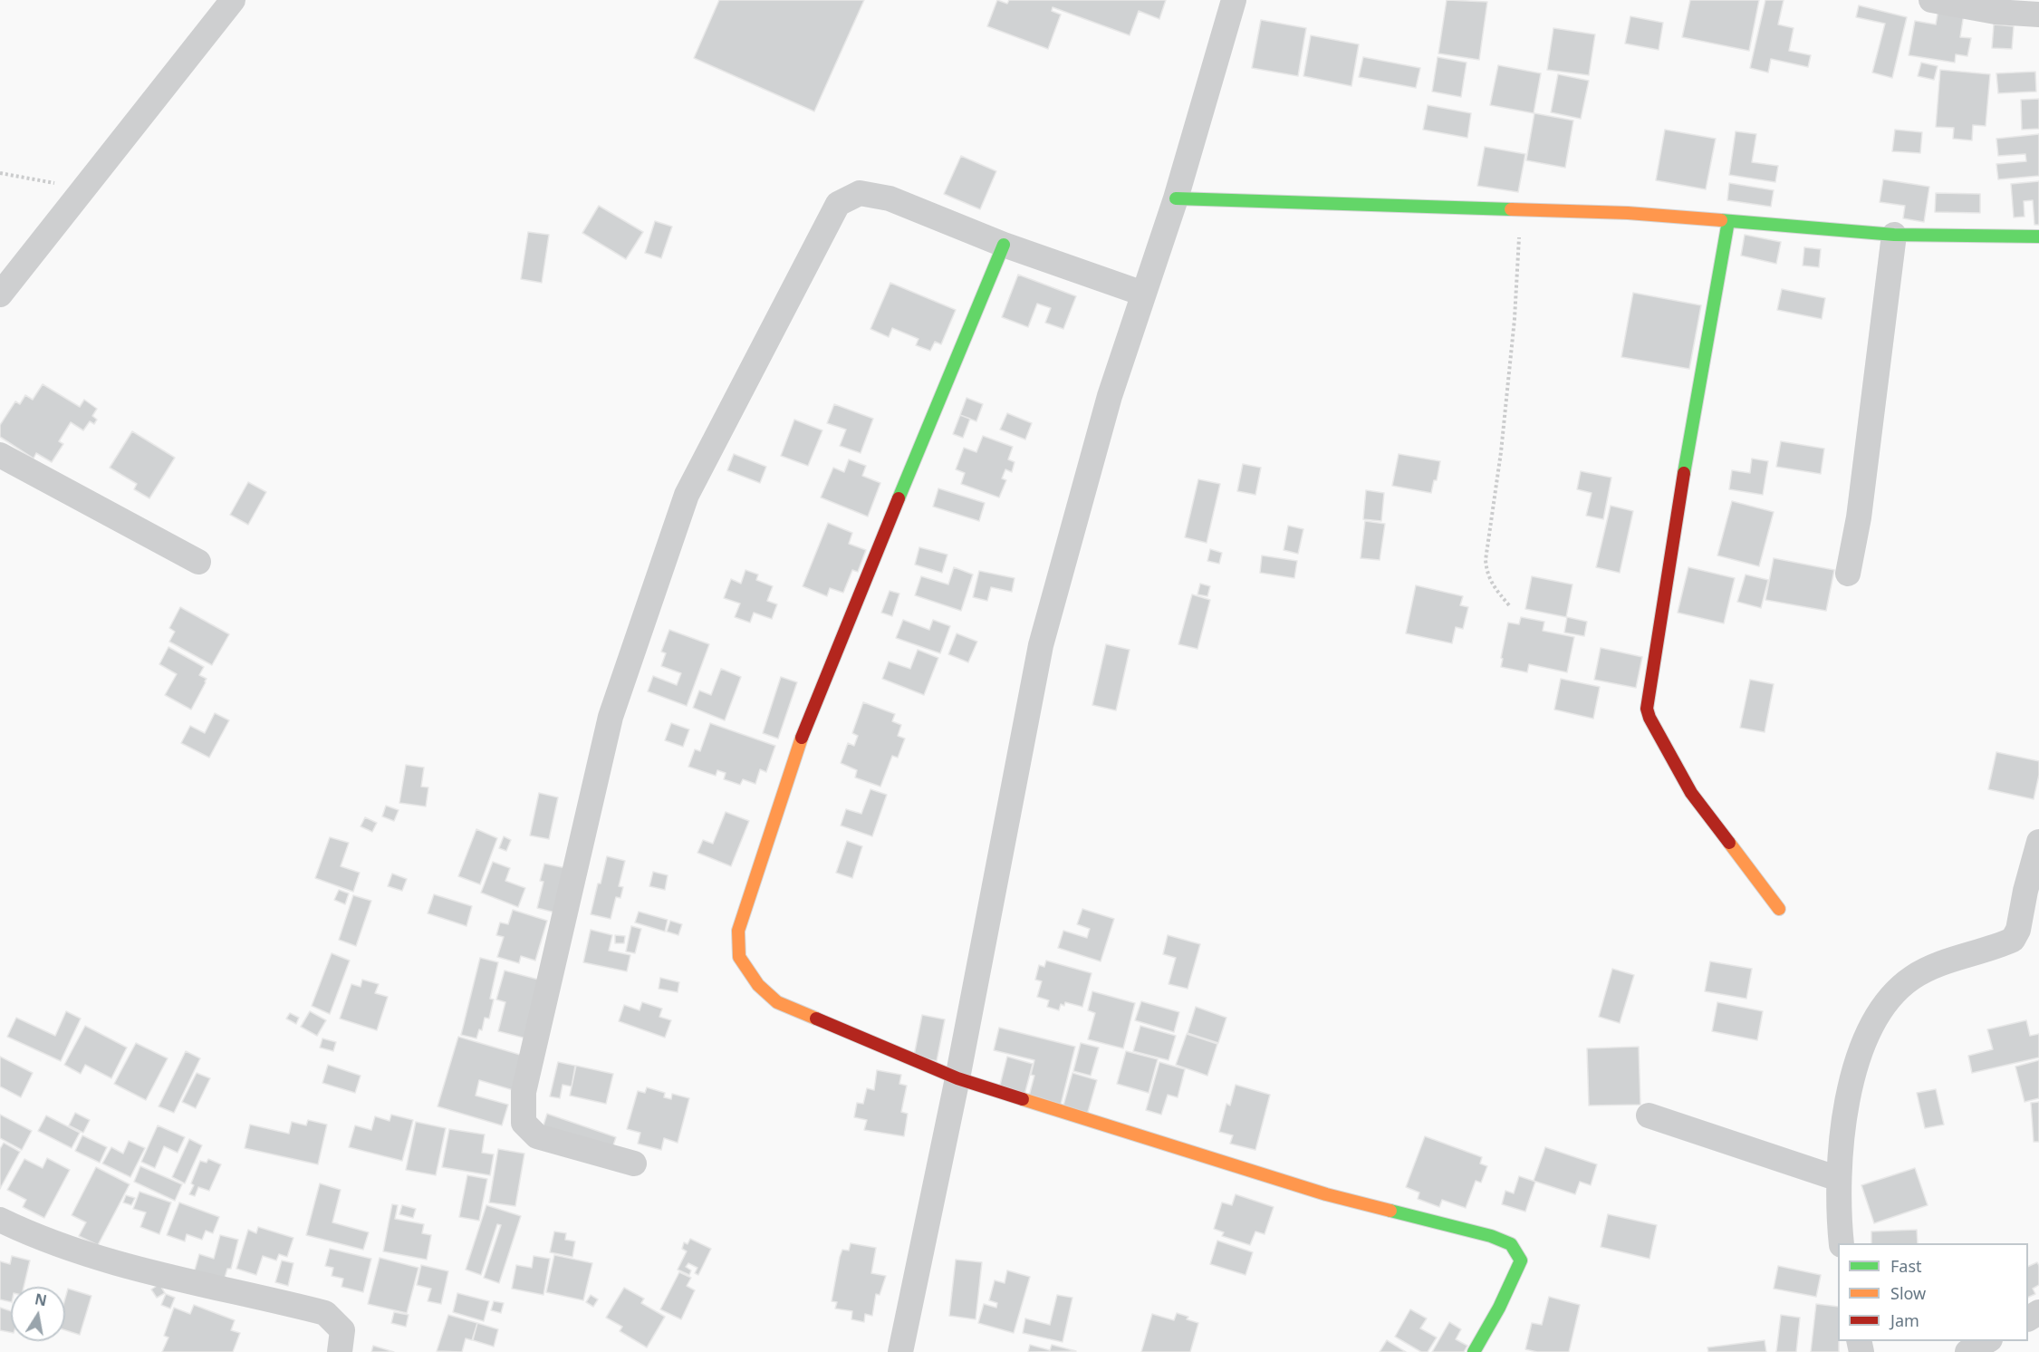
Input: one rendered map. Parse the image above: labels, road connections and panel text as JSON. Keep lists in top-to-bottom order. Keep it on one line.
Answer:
{"legend":["Fast","Slow","Jam"],"north":"top"}
